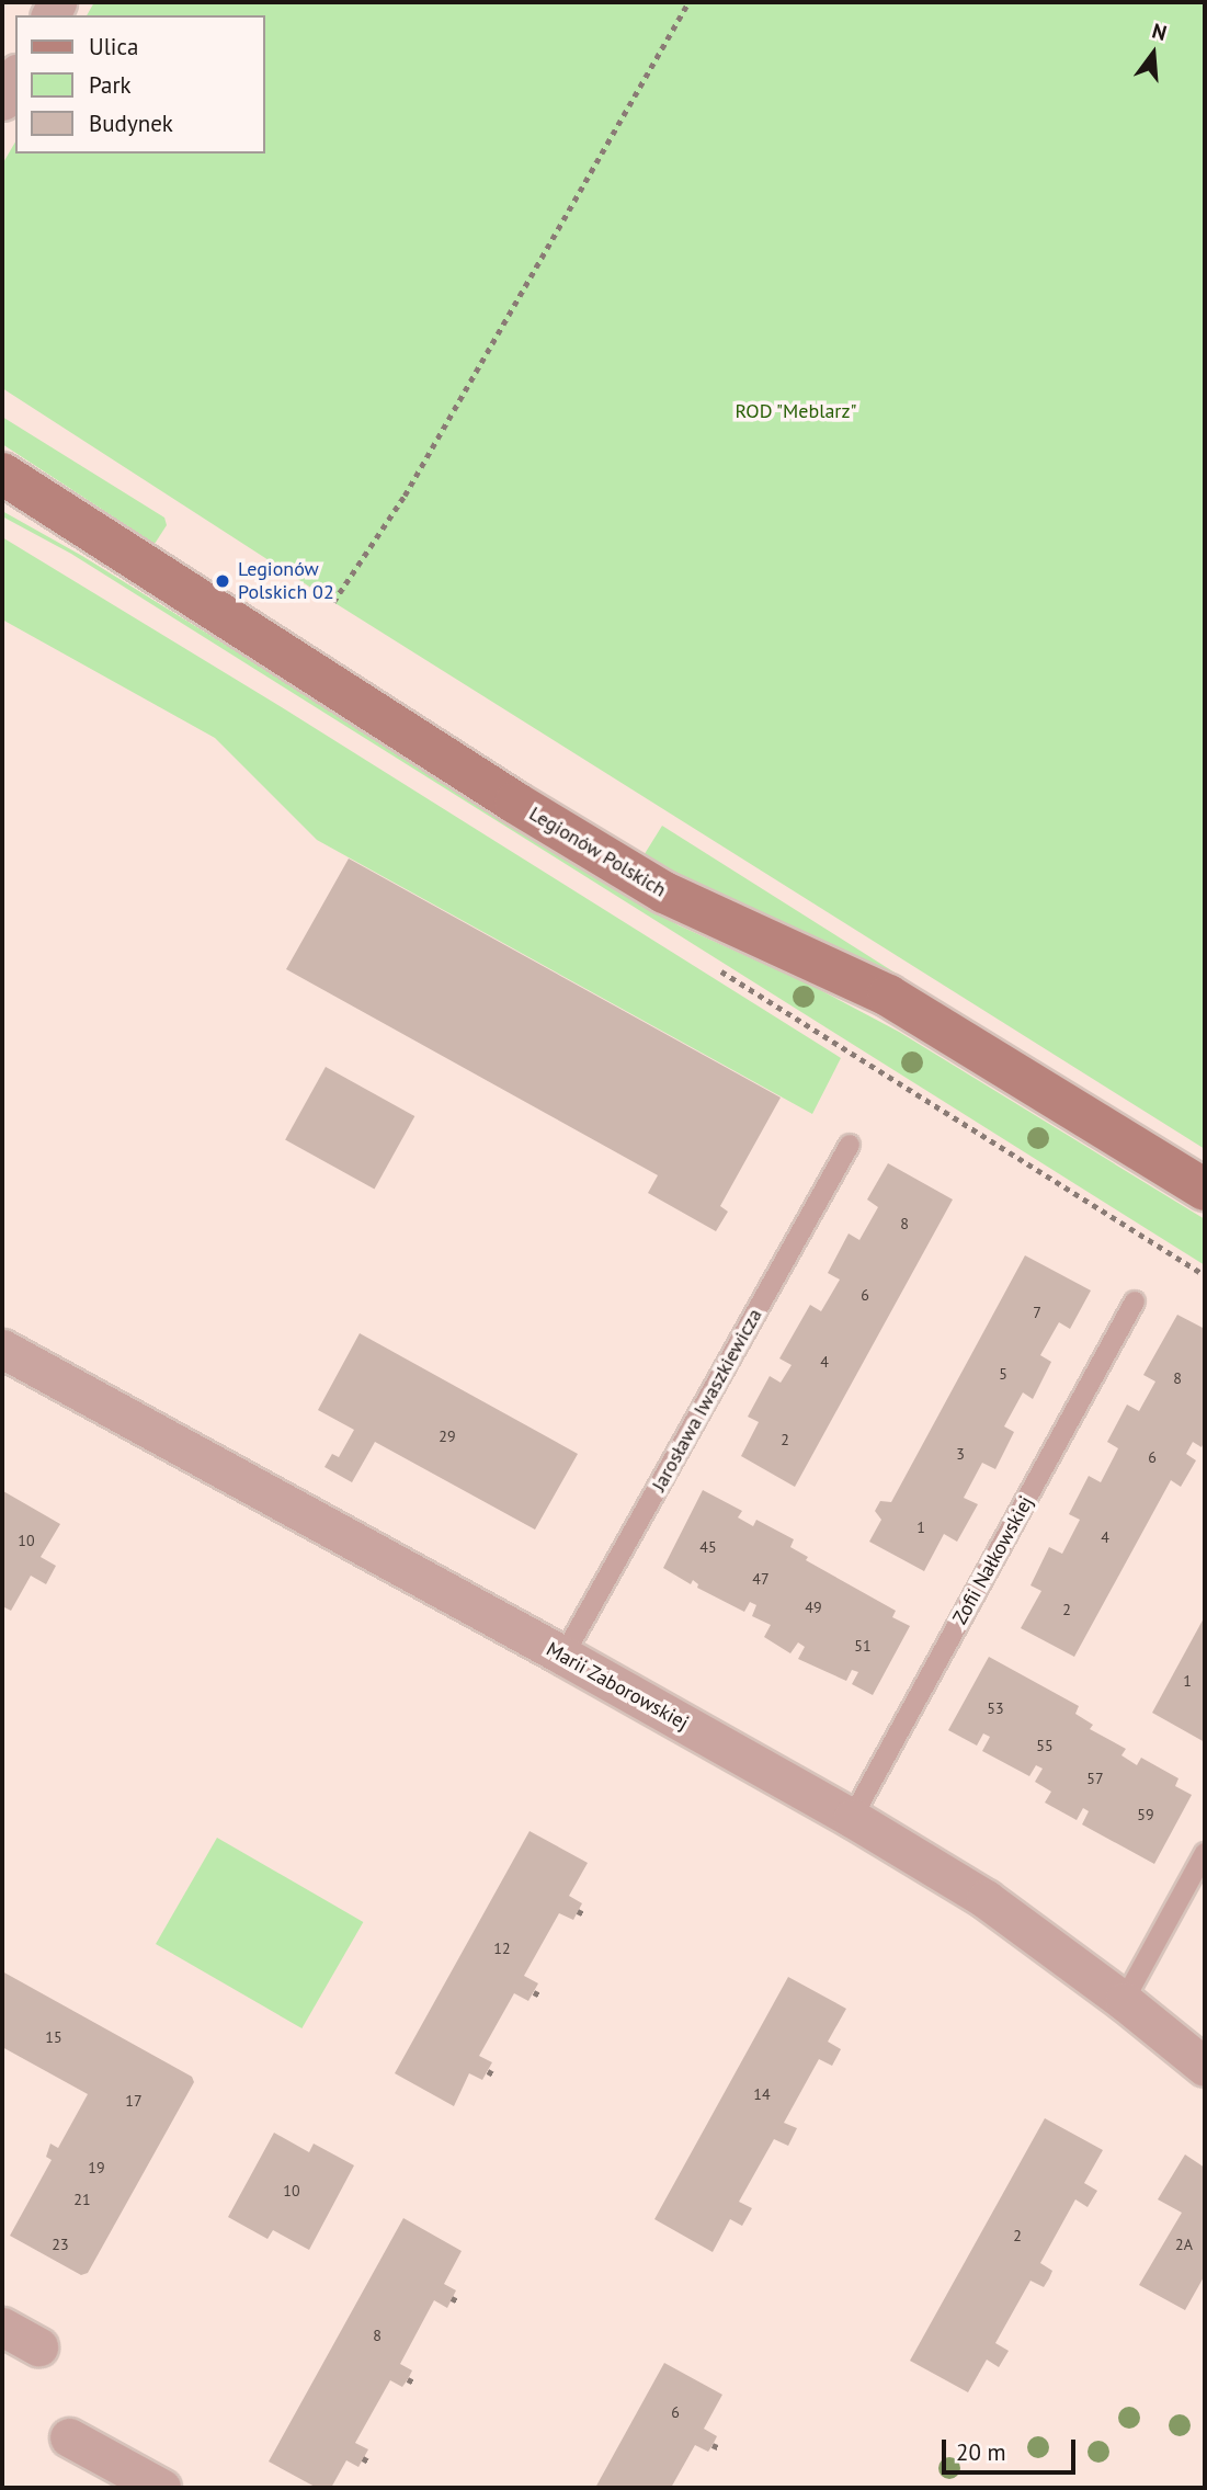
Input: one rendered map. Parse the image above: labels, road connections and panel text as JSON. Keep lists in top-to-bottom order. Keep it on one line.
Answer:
{"streets":{"street":["Legionów Polskich","Marii Zaborowskiej"],"lane":["Jarosława Iwaszkiewicza","Zofii Nałkowskiej"]},"crossings":[["Jarosława Iwaszkiewicza","Marii Zaborowskiej"],["Zofii Nałkowskiej","Marii Zaborowskiej"]],"parks":["ROD \"Meblarz\""],"places":["Legionów Polskich 02"],"house_numbers":["8","6","7","4","5","8","29","2","3","6","1","4","10","45","47","49","2","51","1","53","55","57","59","12","15","14","17","19","10","21","2","23","2A","8","6"],"legend":["Ulica","Park","Budynek"],"scale_bar":"20 m","north":"top"}
